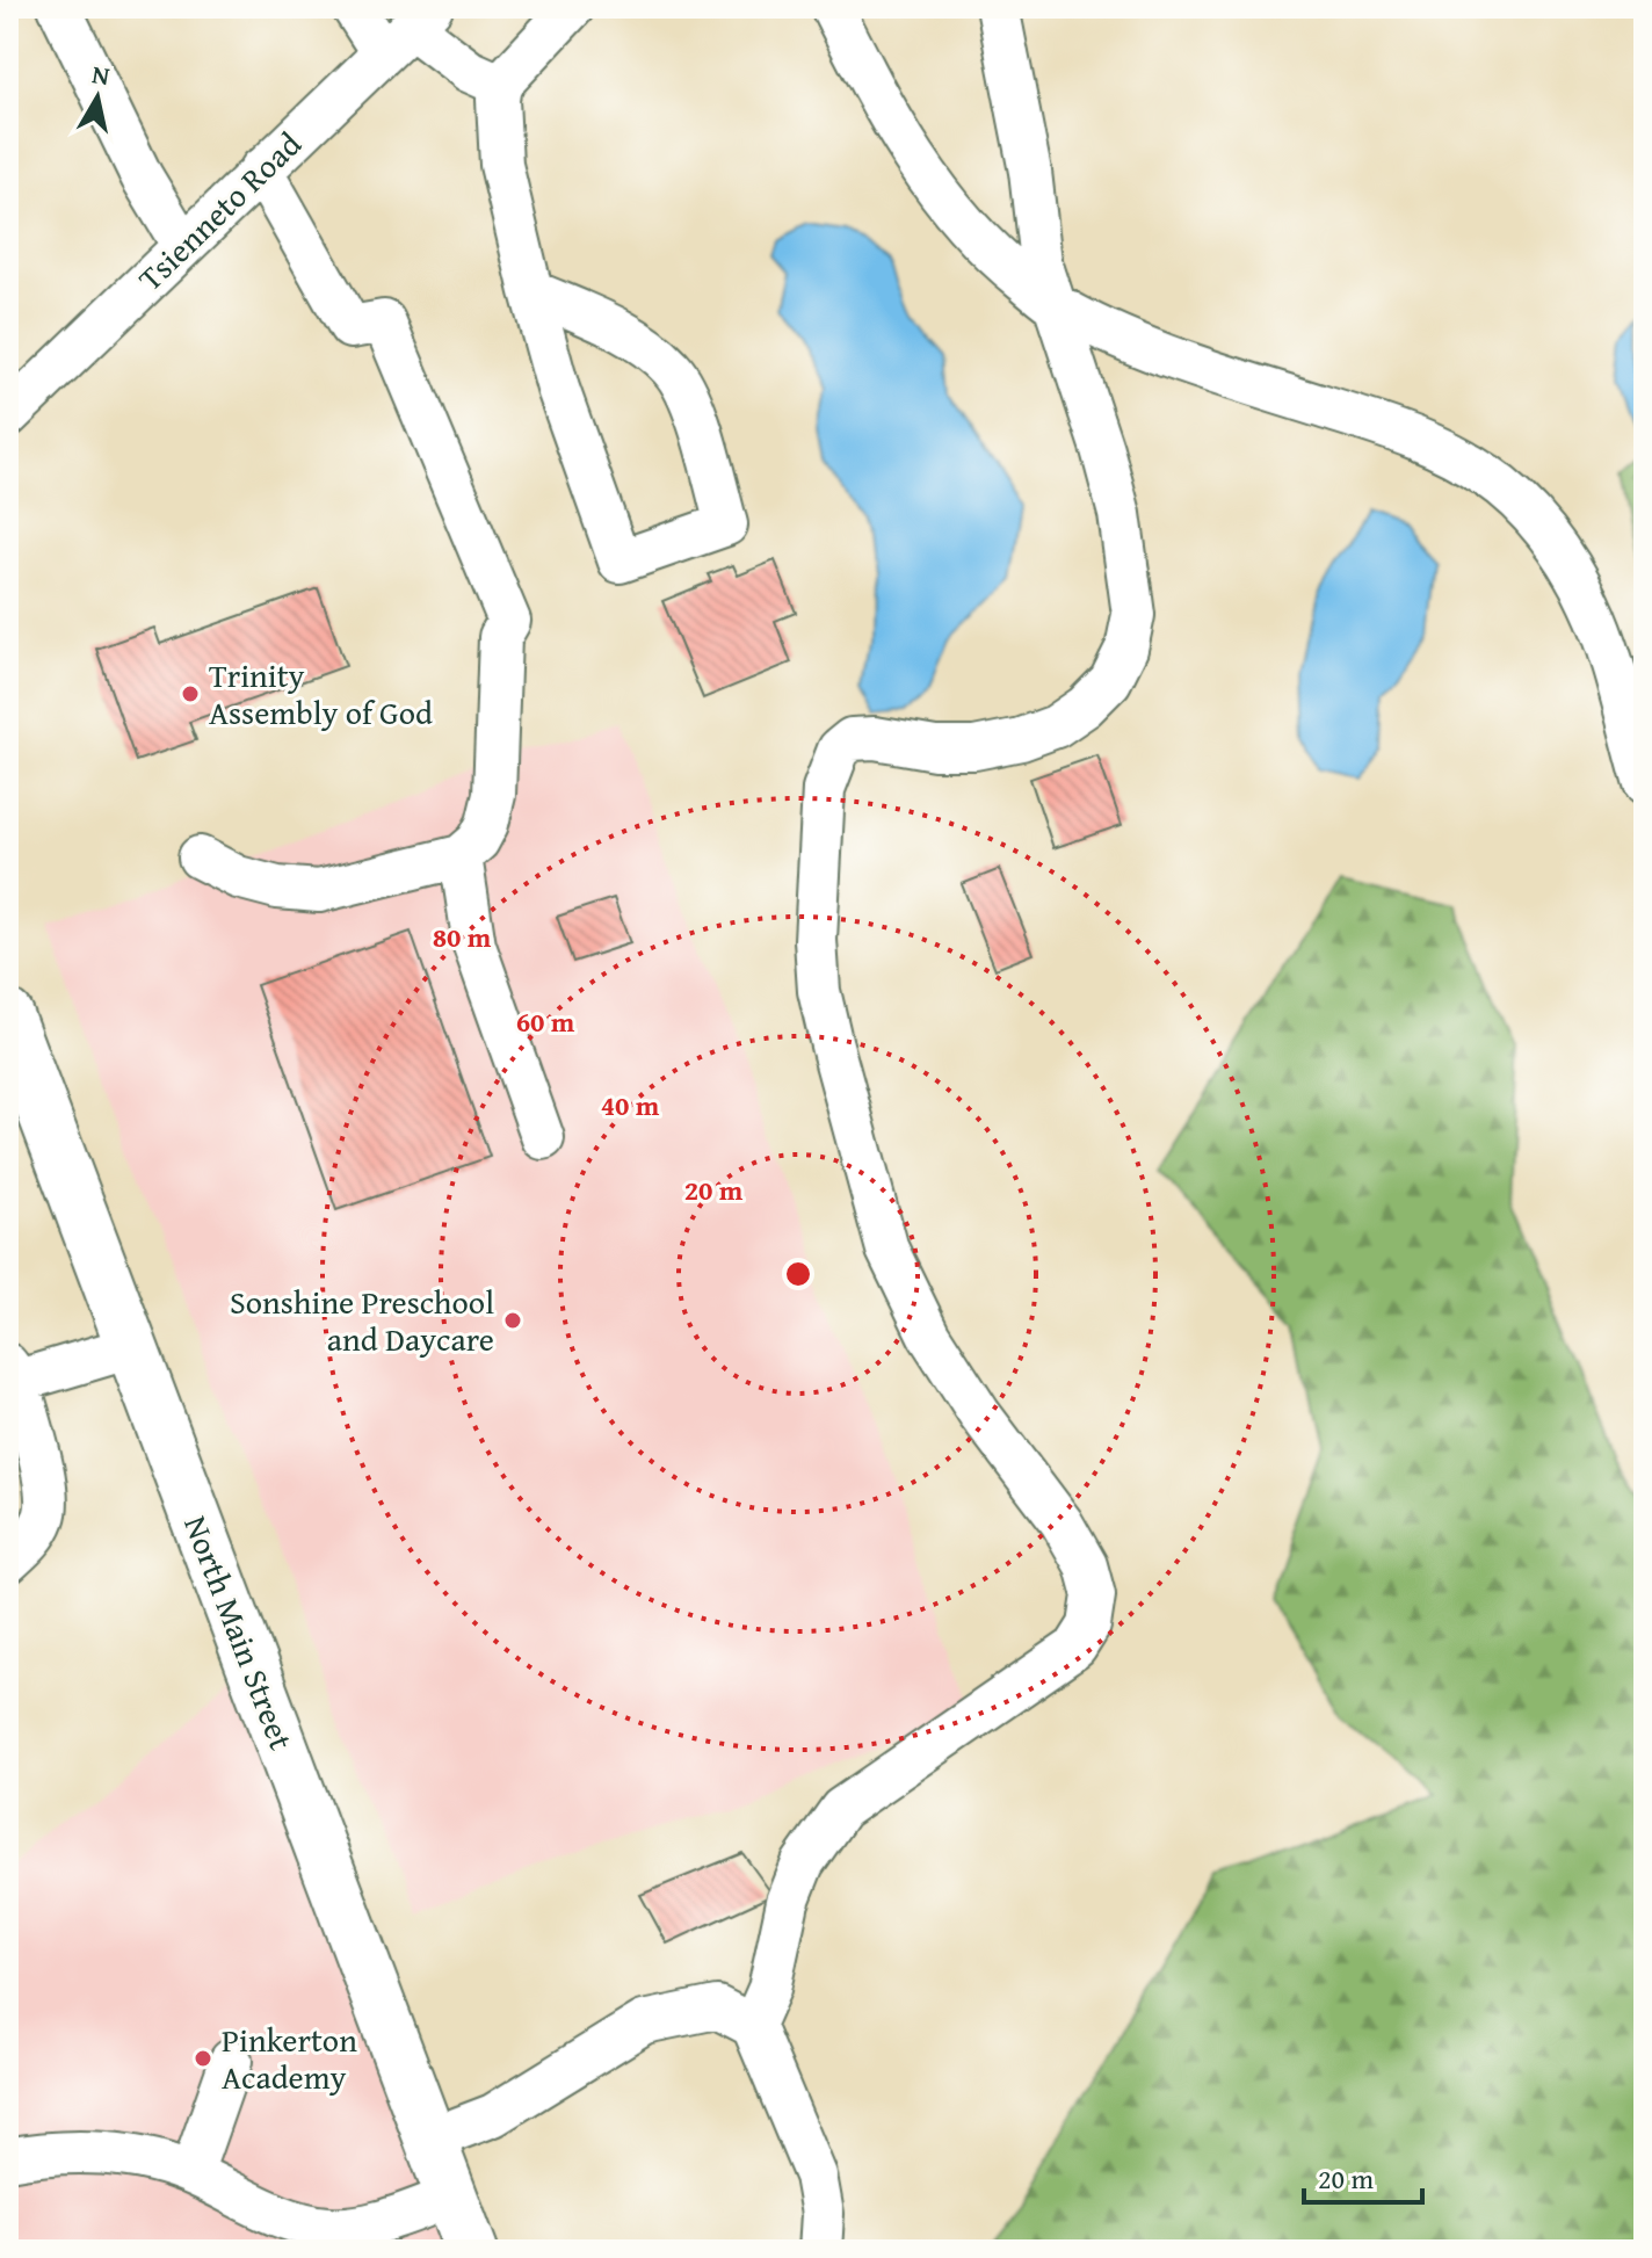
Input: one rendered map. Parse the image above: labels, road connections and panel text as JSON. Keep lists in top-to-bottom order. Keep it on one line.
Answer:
{"streets":{"main road":["North Main Street"],"street":["Tsienneto Road"]},"places":["Trinity Assembly of God","Sonshine Preschool and Daycare","Pinkerton Academy"],"scale_bar":"20 m","north":"top","rings":["80 m","60 m","40 m","20 m"]}
